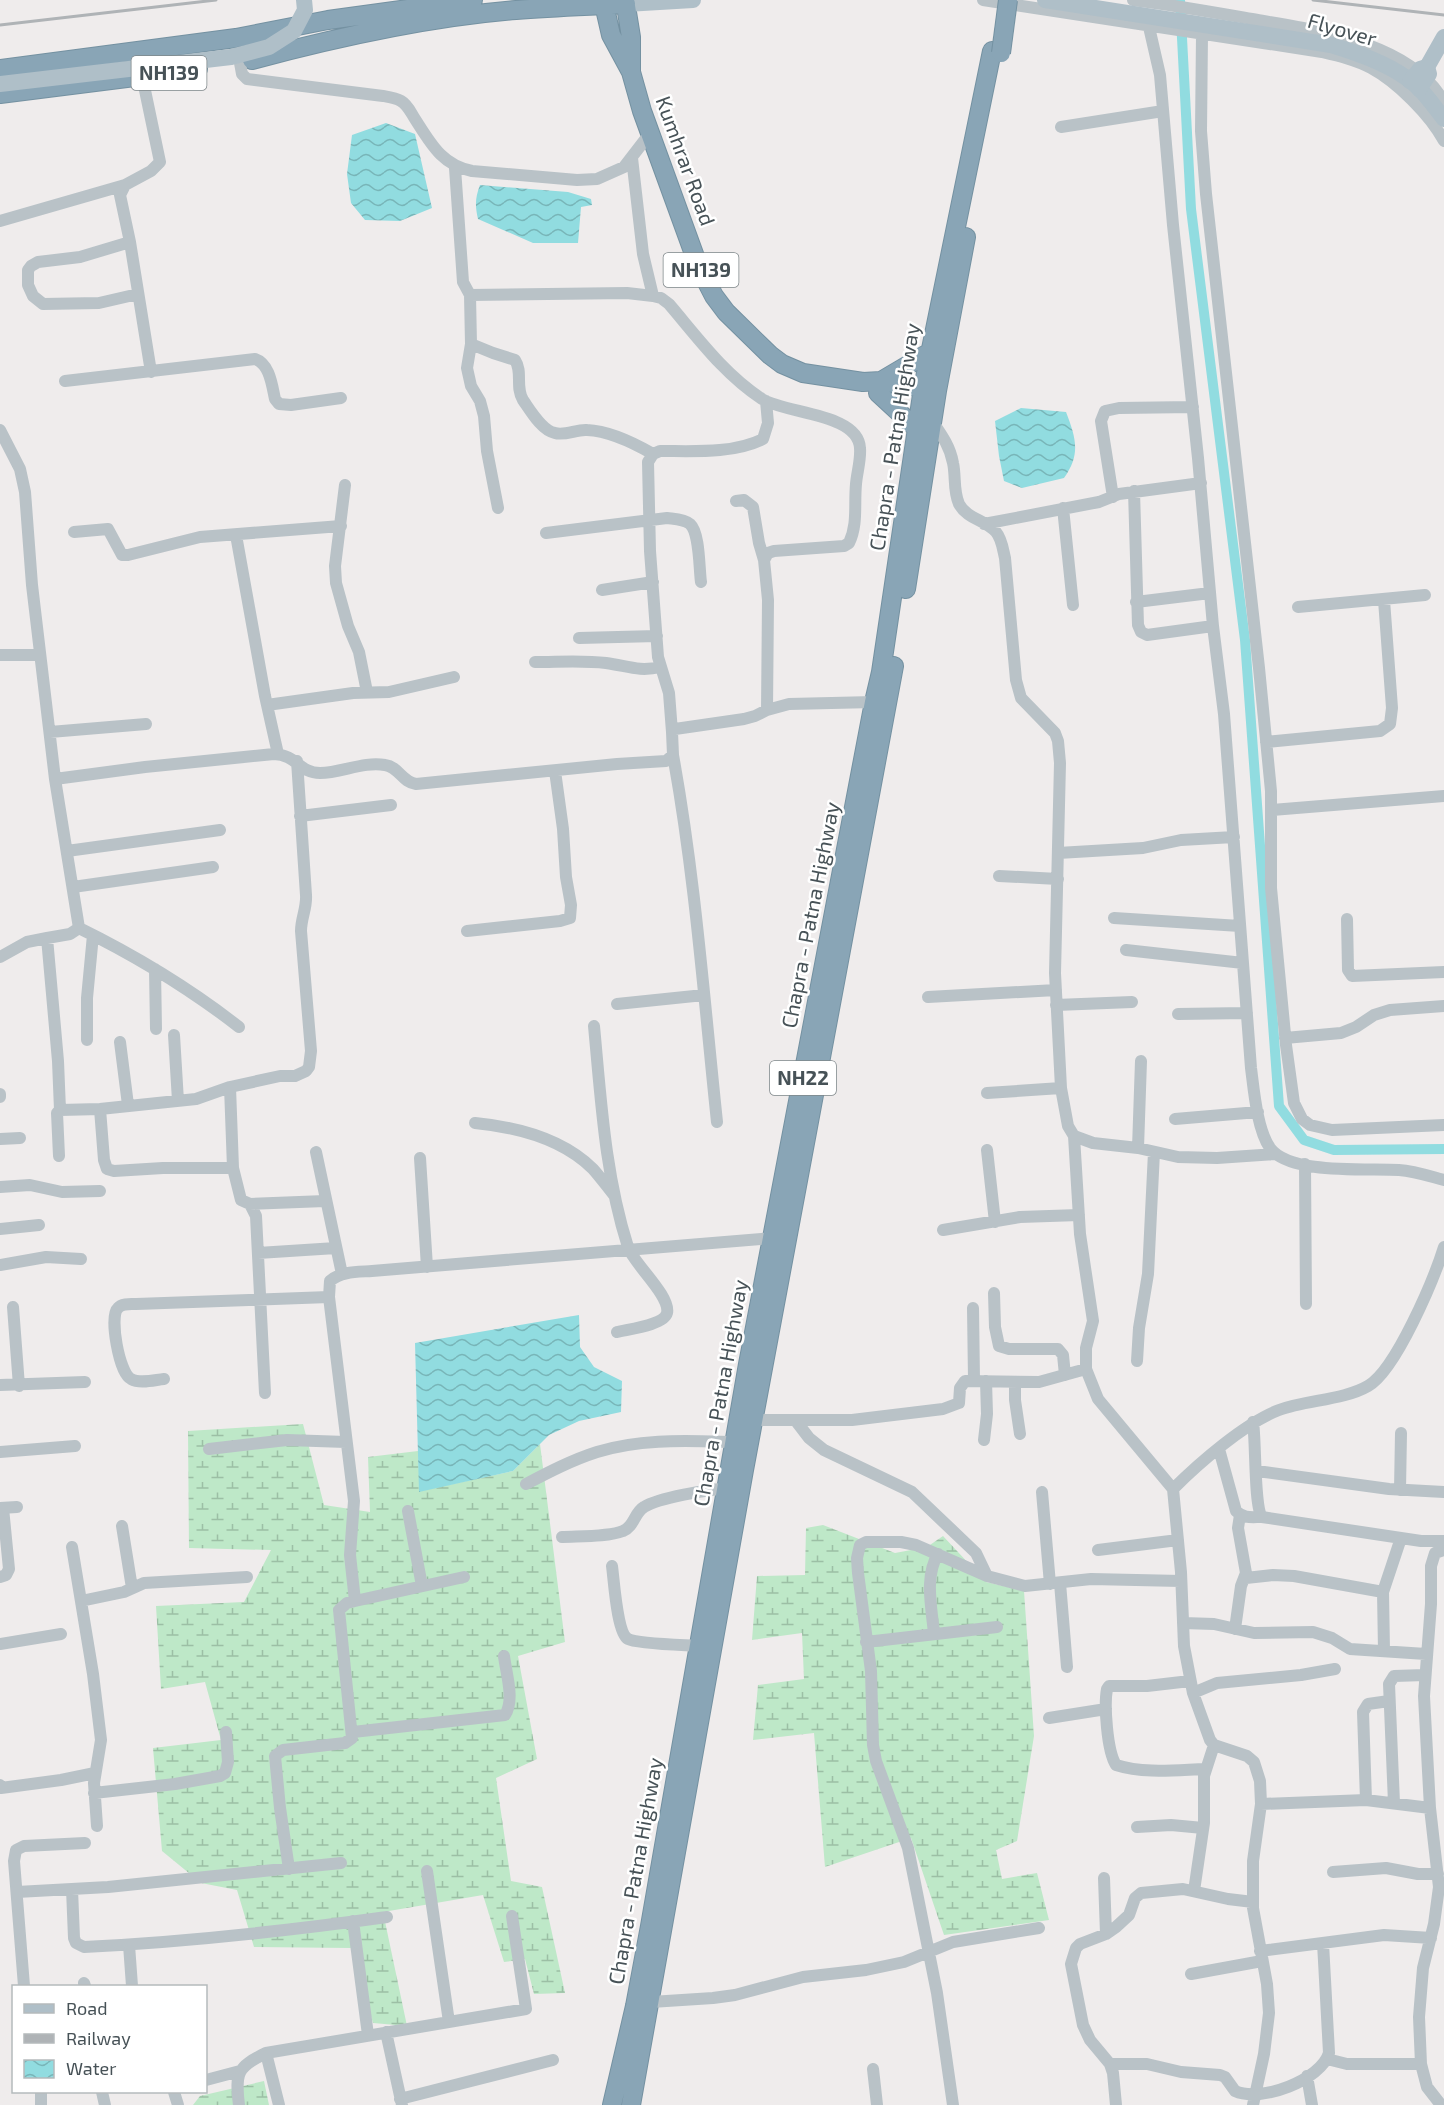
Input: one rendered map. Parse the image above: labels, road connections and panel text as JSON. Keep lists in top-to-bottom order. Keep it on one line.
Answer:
{"streets":{"highway":["NH139","Kumhrar Road","Chapra - Patna Highway","NH22"],"main road":["Flyover"]},"crossings":[["NH139","Kumhrar Road"],["Kumhrar Road","Chapra - Patna Highway"],["Chapra - Patna Highway","NH22"]],"legend":["Road","Railway","Water"]}
